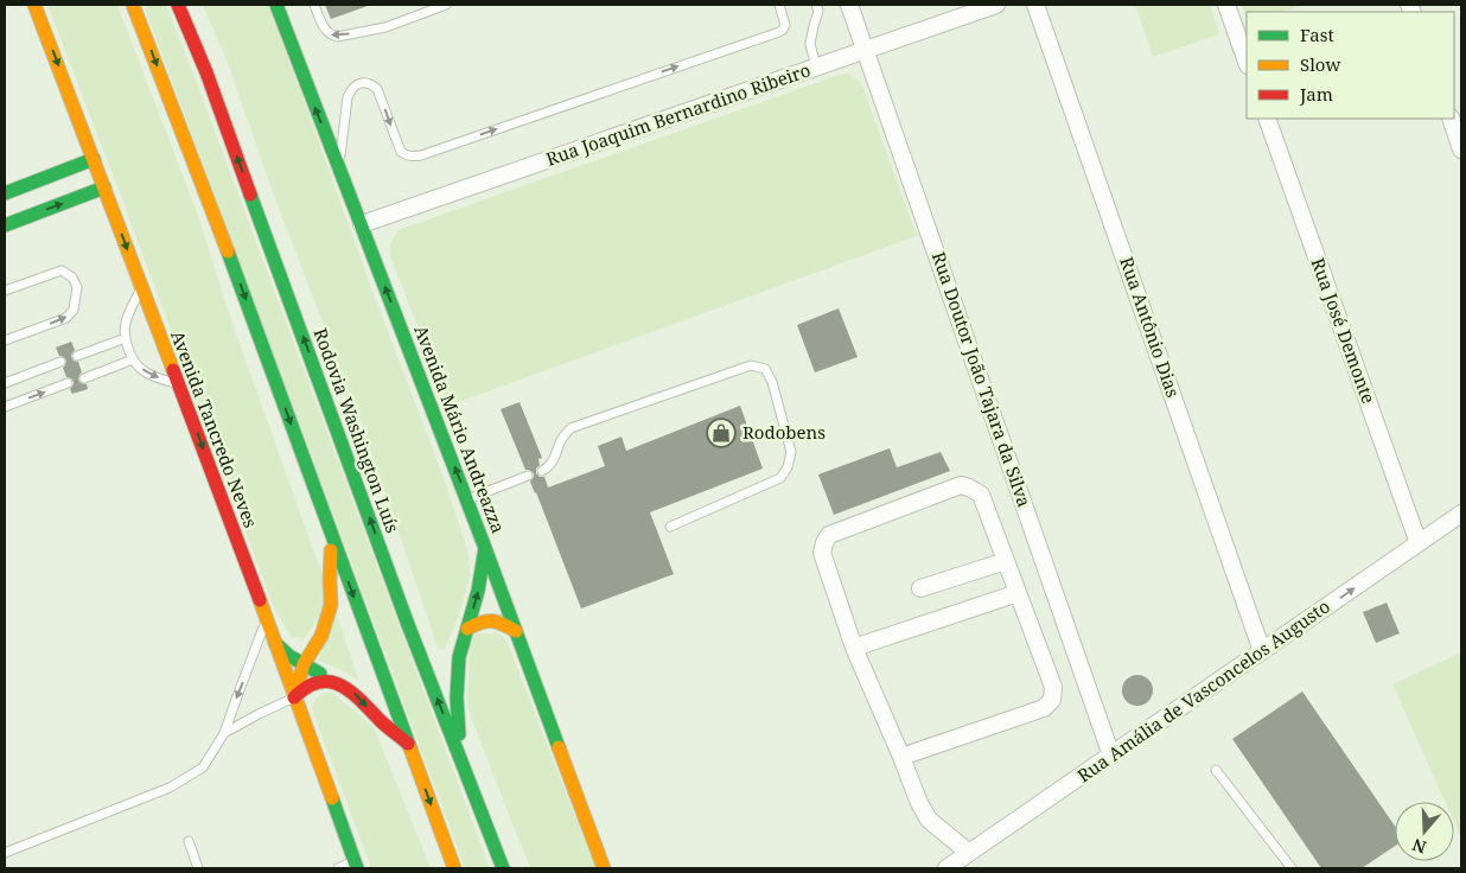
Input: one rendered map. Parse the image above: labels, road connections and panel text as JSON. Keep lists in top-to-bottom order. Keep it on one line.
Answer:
{"streets":{"main road":["Avenida Tancredo Neves","Avenida Mário Andreazza","Rodovia Washington Luís"],"street":["Rua Joaquim Bernardino Ribeiro","Rua Antônio Dias","Rua José Demonte","Rua Doutor João Tajara da Silva","Rua Amália de Vasconcelos Augusto"]},"crossings":[["Rua Joaquim Bernardino Ribeiro","Rua Doutor João Tajara da Silva"],["Rua Joaquim Bernardino Ribeiro","Avenida Mário Andreazza"],["Rua Antônio Dias","Rua Amália de Vasconcelos Augusto"],["Rua José Demonte","Rua Amália de Vasconcelos Augusto"],["Rua Doutor João Tajara da Silva","Rua Amália de Vasconcelos Augusto"]],"one_way":["Avenida Mário Andreazza"],"places":{"shop":["Rodobens"]},"legend":["Fast","Slow","Jam"],"north":"bottom"}
